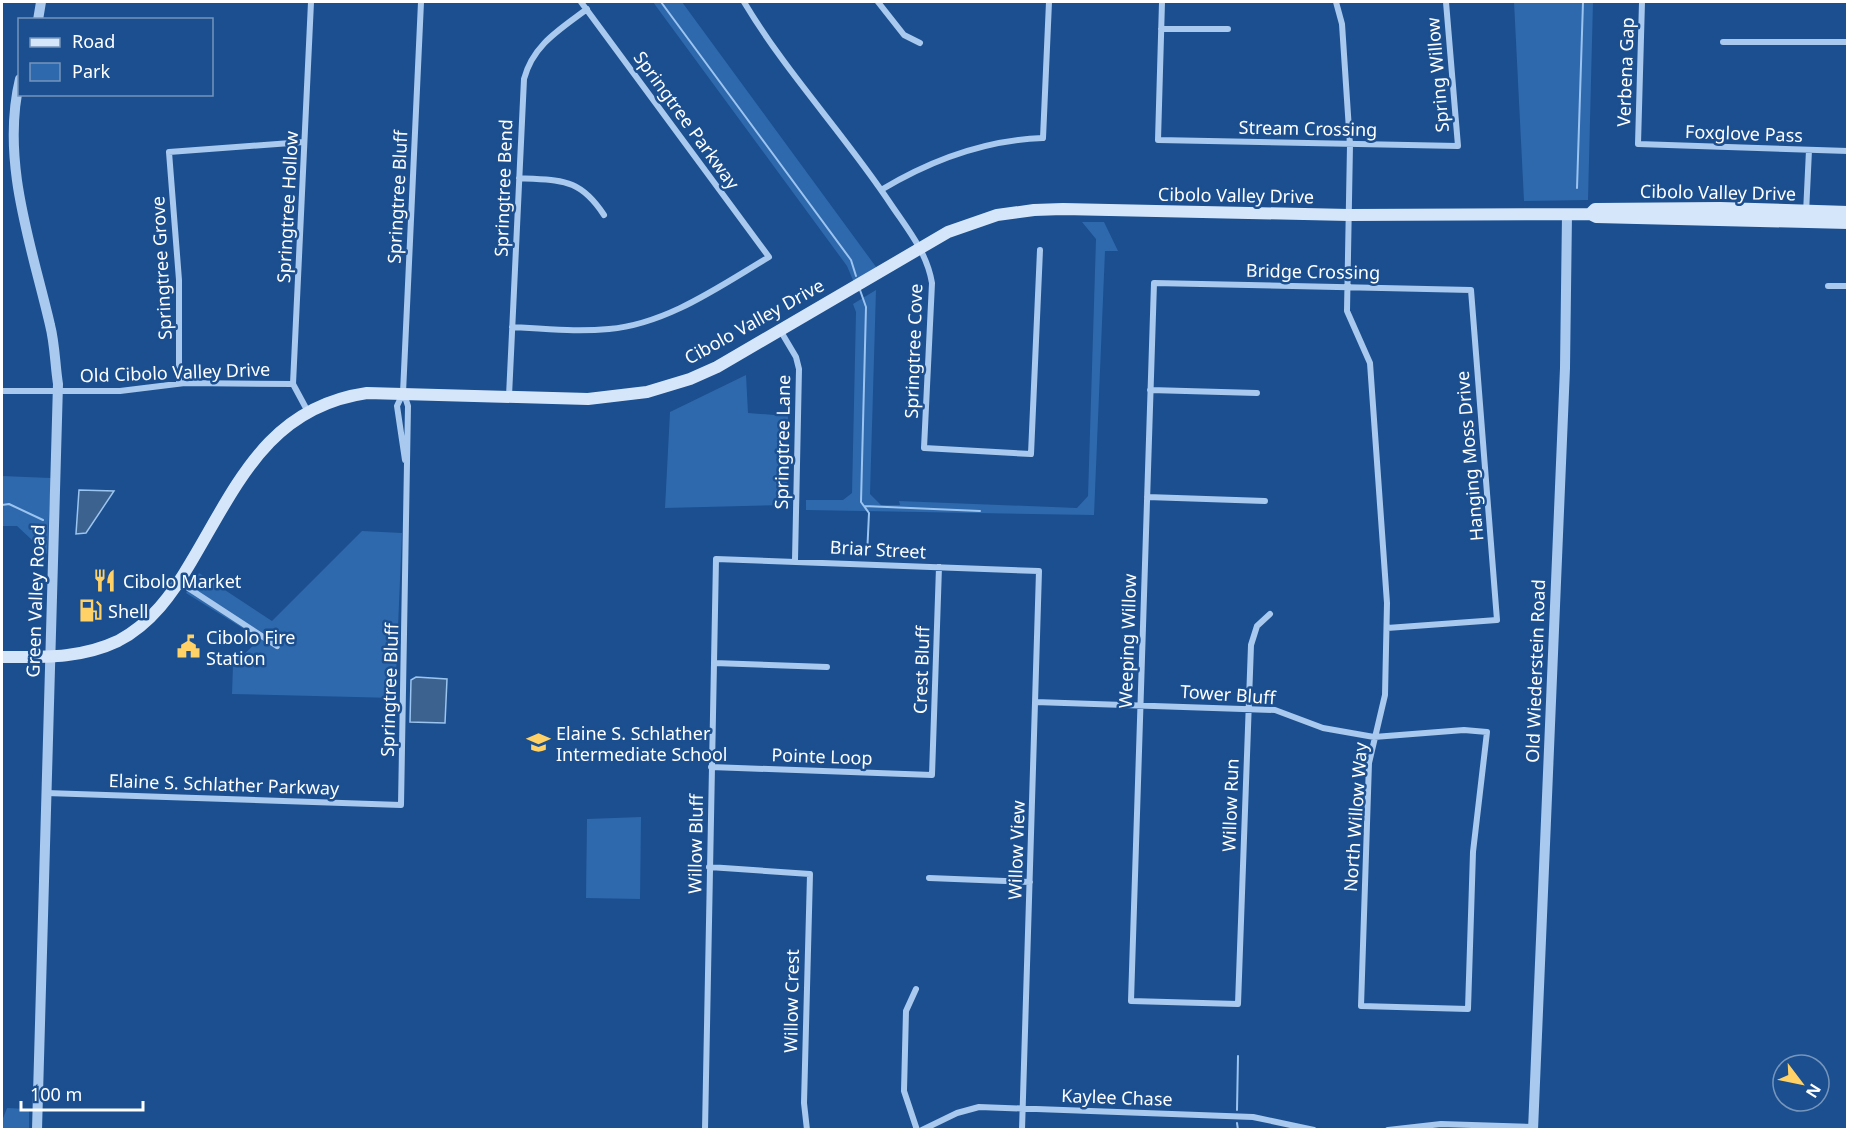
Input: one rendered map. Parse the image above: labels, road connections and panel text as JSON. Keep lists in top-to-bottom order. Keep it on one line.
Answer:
{"streets":{"main road":["Cibolo Valley Drive"],"street":["Verbena Gap","Spring Willow","Springtree Parkway","Stream Crossing","Foxglove Pass","Springtree Bend","Springtree Bluff","Springtree Hollow","Springtree Grove","Bridge Crossing","Springtree Cove","Old Cibolo Valley Drive","Springtree Lane","Hanging Moss Drive","Briar Street","Green Valley Road","Weeping Willow","Crest Bluff","Old Wiederstein Road","Tower Bluff","Pointe Loop","Elaine S. Schlather Parkway","Willow Run","North Willow Way","Willow Bluff","Willow View","Willow Crest","Kaylee Chase"]},"crossings":[["Verbena Gap","Foxglove Pass"],["Spring Willow","Stream Crossing"],["Springtree Parkway","Springtree Bend"],["Stream Crossing","North Willow Way"],["Springtree Bend","Cibolo Valley Drive"],["Cibolo Valley Drive","Springtree Bluff"],["Cibolo Valley Drive","Springtree Cove"],["Cibolo Valley Drive","Springtree Lane"],["Cibolo Valley Drive","Green Valley Road"],["Cibolo Valley Drive","Old Wiederstein Road"],["Cibolo Valley Drive","North Willow Way"],["Springtree Bluff","Elaine S. Schlather Parkway"],["Springtree Hollow","Springtree Grove"],["Springtree Hollow","Old Cibolo Valley Drive"],["Springtree Grove","Old Cibolo Valley Drive"],["Bridge Crossing","Hanging Moss Drive"],["Bridge Crossing","Weeping Willow"],["Bridge Crossing","North Willow Way"],["Old Cibolo Valley Drive","Green Valley Road"],["Springtree Lane","Briar Street"],["Hanging Moss Drive","North Willow Way"],["Briar Street","Crest Bluff"],["Briar Street","Willow Bluff"],["Briar Street","Willow View"],["Green Valley Road","Elaine S. Schlather Parkway"],["Weeping Willow","Tower Bluff"],["Weeping Willow","Willow Run"],["Crest Bluff","Pointe Loop"],["Tower Bluff","Willow Run"],["Tower Bluff","North Willow Way"],["Tower Bluff","Willow View"],["Pointe Loop","Willow Bluff"],["Willow Bluff","Willow Crest"],["Willow View","Kaylee Chase"]],"places":{"restaurant":["Cibolo Market"],"fuel station":["Shell"],"public building":["Cibolo Fire Station"],"school or university":["Elaine S. Schlather Intermediate School"]},"legend":["Road","Park"],"scale_bar":"100 m","north":"bottom right"}
